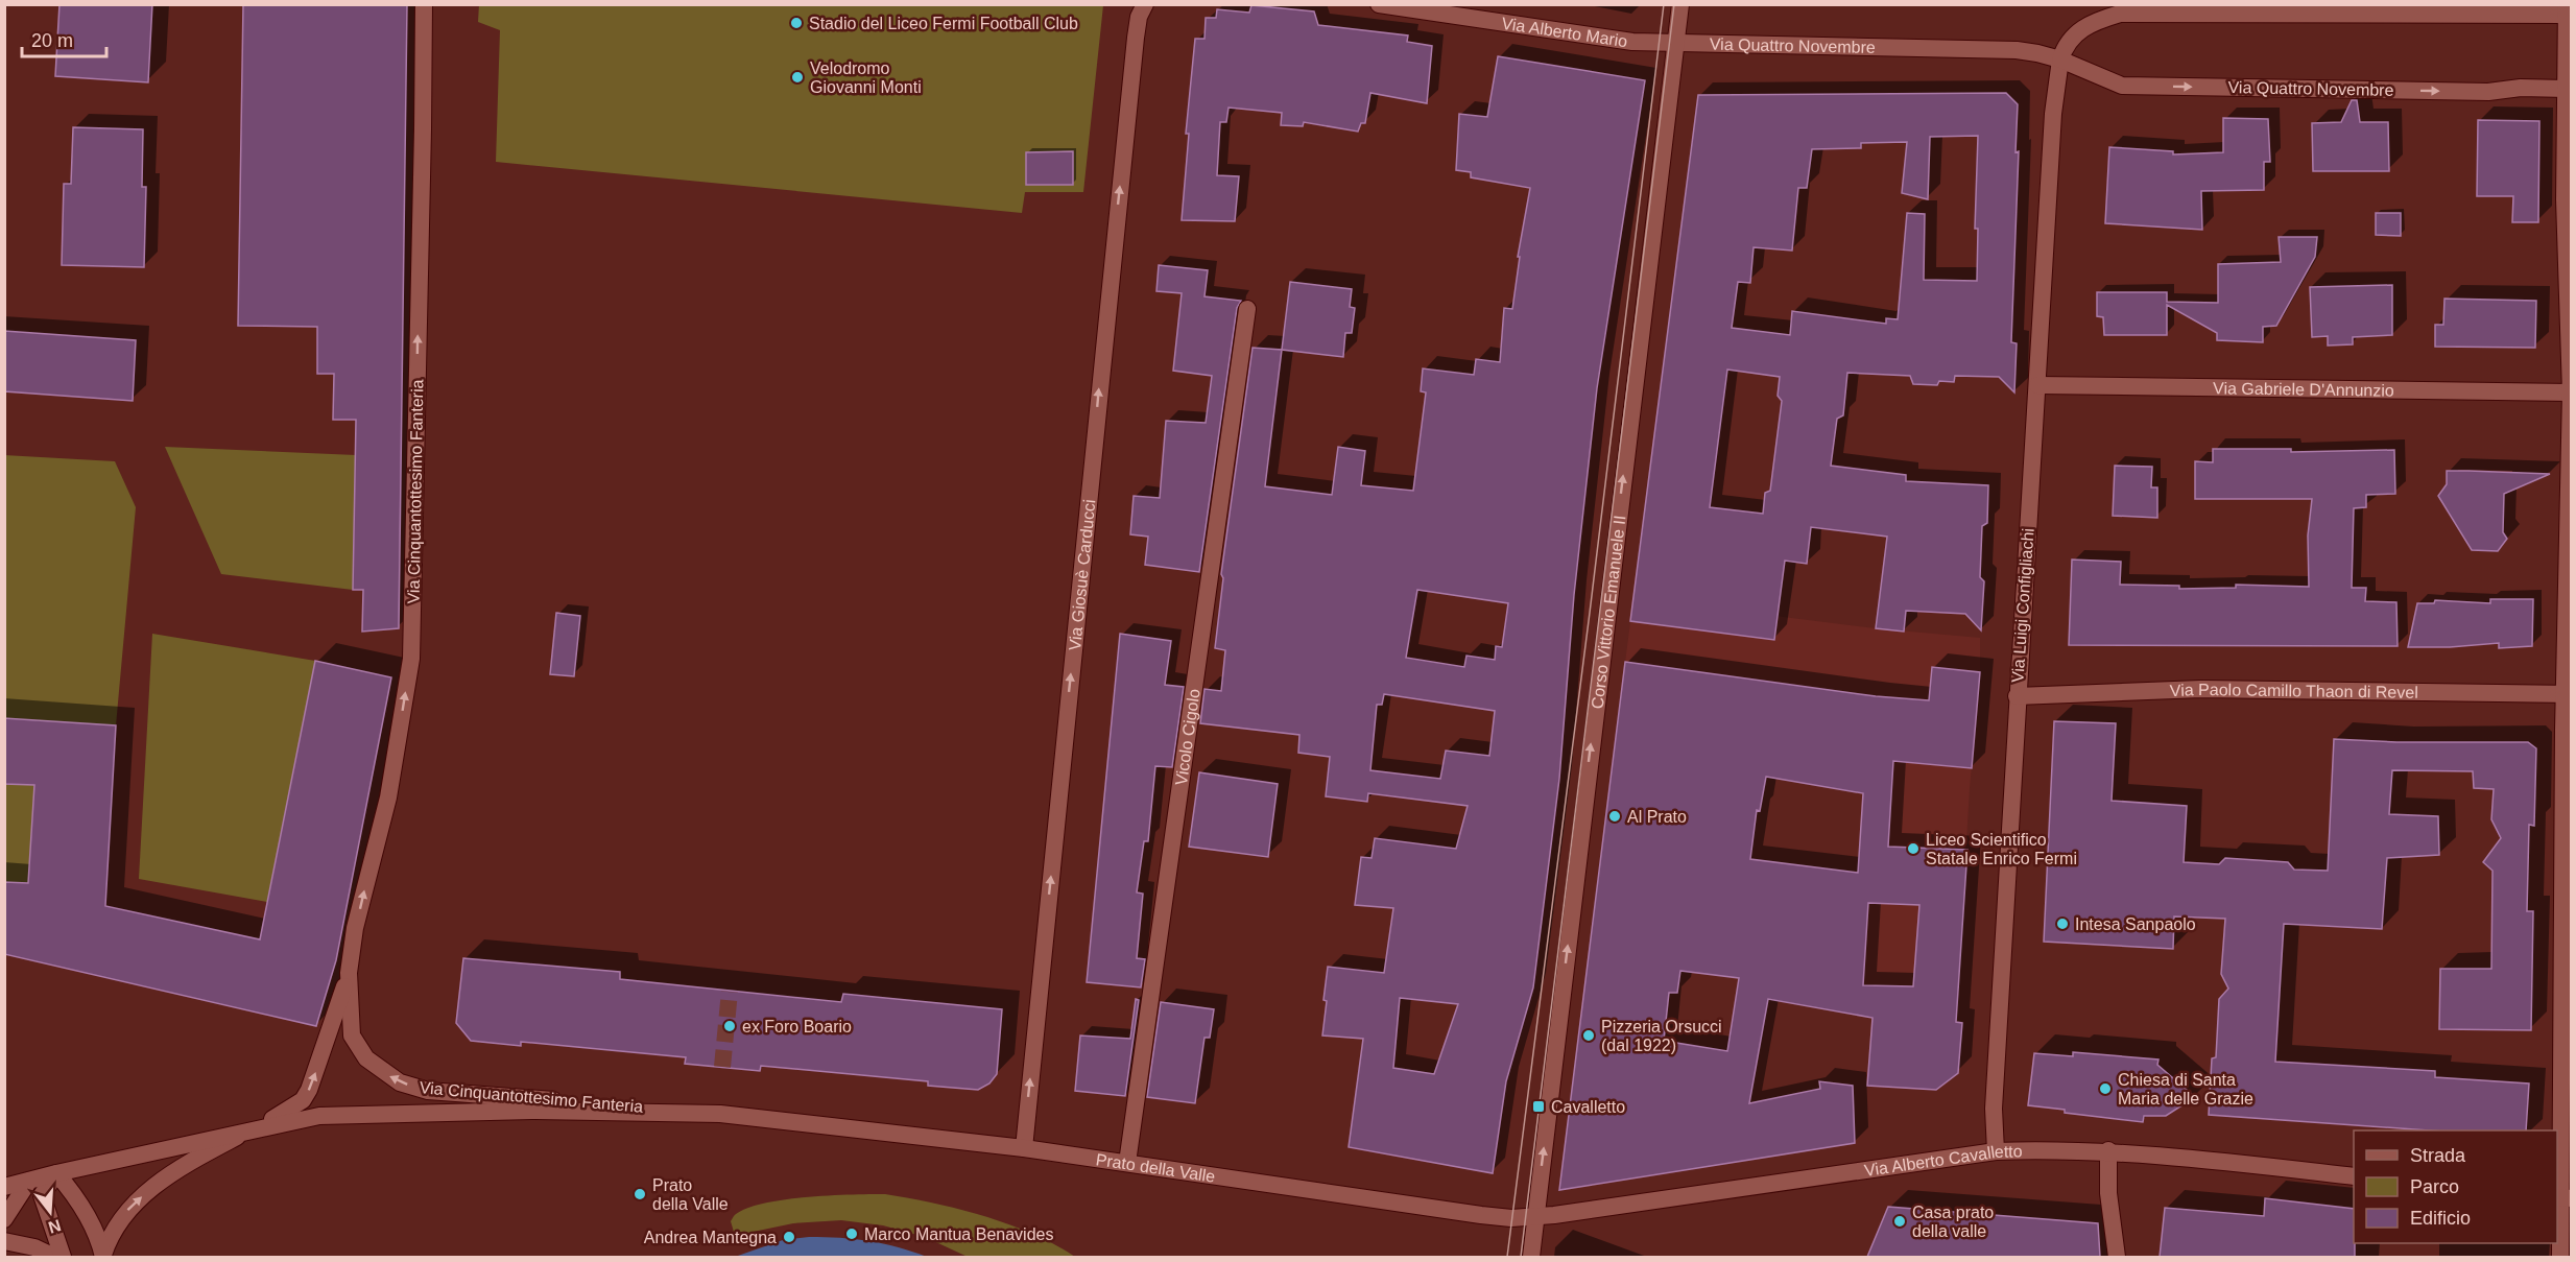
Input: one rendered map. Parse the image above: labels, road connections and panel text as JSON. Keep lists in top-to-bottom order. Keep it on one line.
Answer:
{"streets":{"street":["Via Alberto Mario","Via Quattro Novembre","Via Gabriele D'Annunzio","Via Cinquantottesimo Fanteria","Via Giosuè Carducci","Via Luigi Configliachi","Corso Vittorio Emanuele II","Via Paolo Camillo Thaon di Revel","Vicolo Cigolo","Via Alberto Cavalletto","Prato della Valle"]},"crossings":[["Via Alberto Mario","Via Quattro Novembre"],["Via Alberto Mario","Corso Vittorio Emanuele II"],["Via Quattro Novembre","Via Luigi Configliachi"],["Via Quattro Novembre","Corso Vittorio Emanuele II"],["Via Gabriele D'Annunzio","Via Luigi Configliachi"],["Via Cinquantottesimo Fanteria","Prato della Valle"],["Via Giosuè Carducci","Prato della Valle"],["Via Luigi Configliachi","Via Paolo Camillo Thaon di Revel"],["Via Luigi Configliachi","Via Alberto Cavalletto"],["Corso Vittorio Emanuele II","Via Alberto Cavalletto"],["Corso Vittorio Emanuele II","Prato della Valle"],["Vicolo Cigolo","Prato della Valle"],["Via Alberto Cavalletto","Prato della Valle"]],"one_way":["Via Giosuè Carducci","Corso Vittorio Emanuele II"],"places":{"other":["Stadio del Liceo Fermi Football Club","Velodromo Giovanni Monti","Al Prato","Liceo Scientifico Statale Enrico Fermi","Intesa Sanpaolo","ex Foro Boario","Pizzeria Orsucci (dal 1922)","Chiesa di Santa Maria delle Grazie","Prato della Valle","Casa prato della valle","Marco Mantua Benavides","Andrea Mantegna"],"transit":["Cavalletto"]},"legend":["Strada","Parco","Edificio"],"scale_bar":"20 m","north":"bottom"}
